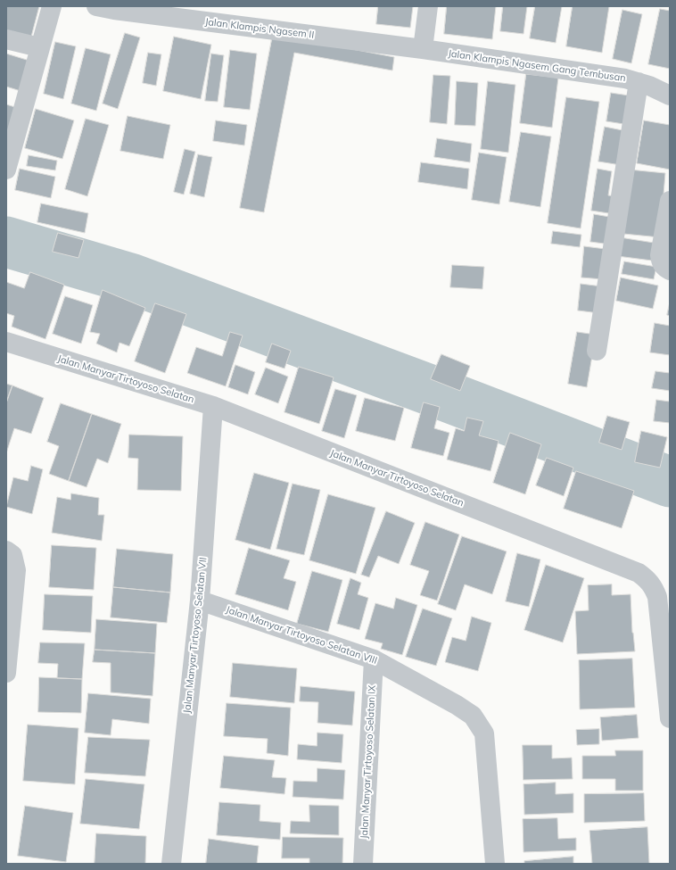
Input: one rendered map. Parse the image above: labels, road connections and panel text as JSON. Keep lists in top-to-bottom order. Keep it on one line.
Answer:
{"streets":{"street":["Jalan Klampis Ngasem II","Jalan Klampis Ngasem Gang Tembusan","Jalan Manyar Tirtoyoso Selatan","Jalan Manyar Tirtoyoso Selatan VII","Jalan Manyar Tirtoyoso Selatan VIII","Jalan Manyar Tirtoyoso Selatan IX"]},"crossings":[["Jalan Klampis Ngasem II","Jalan Klampis Ngasem Gang Tembusan"],["Jalan Manyar Tirtoyoso Selatan","Jalan Manyar Tirtoyoso Selatan VII"],["Jalan Manyar Tirtoyoso Selatan VII","Jalan Manyar Tirtoyoso Selatan VIII"],["Jalan Manyar Tirtoyoso Selatan VIII","Jalan Manyar Tirtoyoso Selatan IX"]]}
